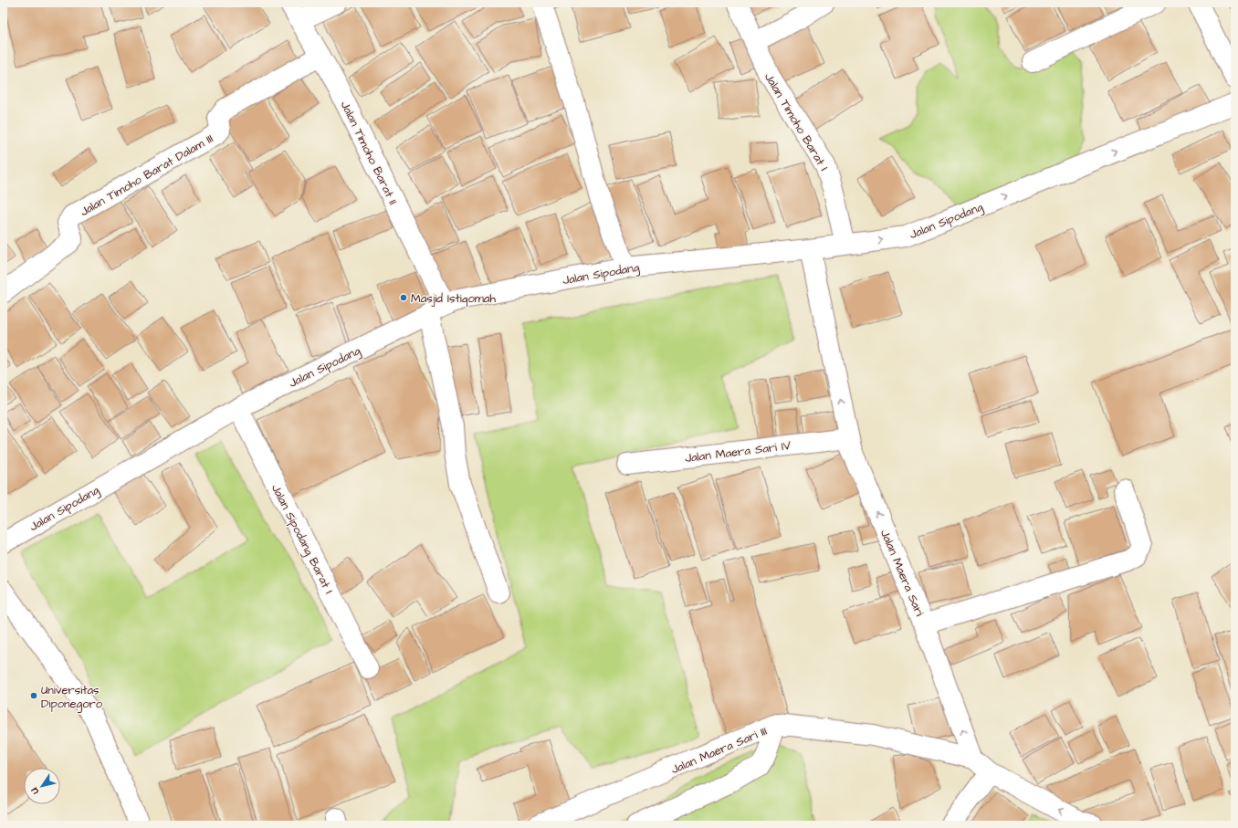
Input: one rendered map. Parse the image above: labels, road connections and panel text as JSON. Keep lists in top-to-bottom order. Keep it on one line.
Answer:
{"streets":{"street":["Jalan Timoho Barat I","Jalan Timoho Barat II","Jalan Timoho Barat Dalam III","Jalan Sipodang","Jalan Maera Sari IV","Jalan Sipodang Barat I","Jalan Maera Sari","Jalan Maera Sari III"]},"crossings":[["Jalan Timoho Barat I","Jalan Sipodang"],["Jalan Timoho Barat II","Jalan Timoho Barat Dalam III"],["Jalan Timoho Barat II","Jalan Sipodang"],["Jalan Sipodang","Jalan Sipodang Barat I"],["Jalan Sipodang","Jalan Maera Sari"],["Jalan Maera Sari IV","Jalan Maera Sari"],["Jalan Maera Sari","Jalan Maera Sari III"]],"one_way":["Jalan Maera Sari"],"places":["Masjid Istiqomah","Universitas Diponegoro"],"north":"bottom left"}
